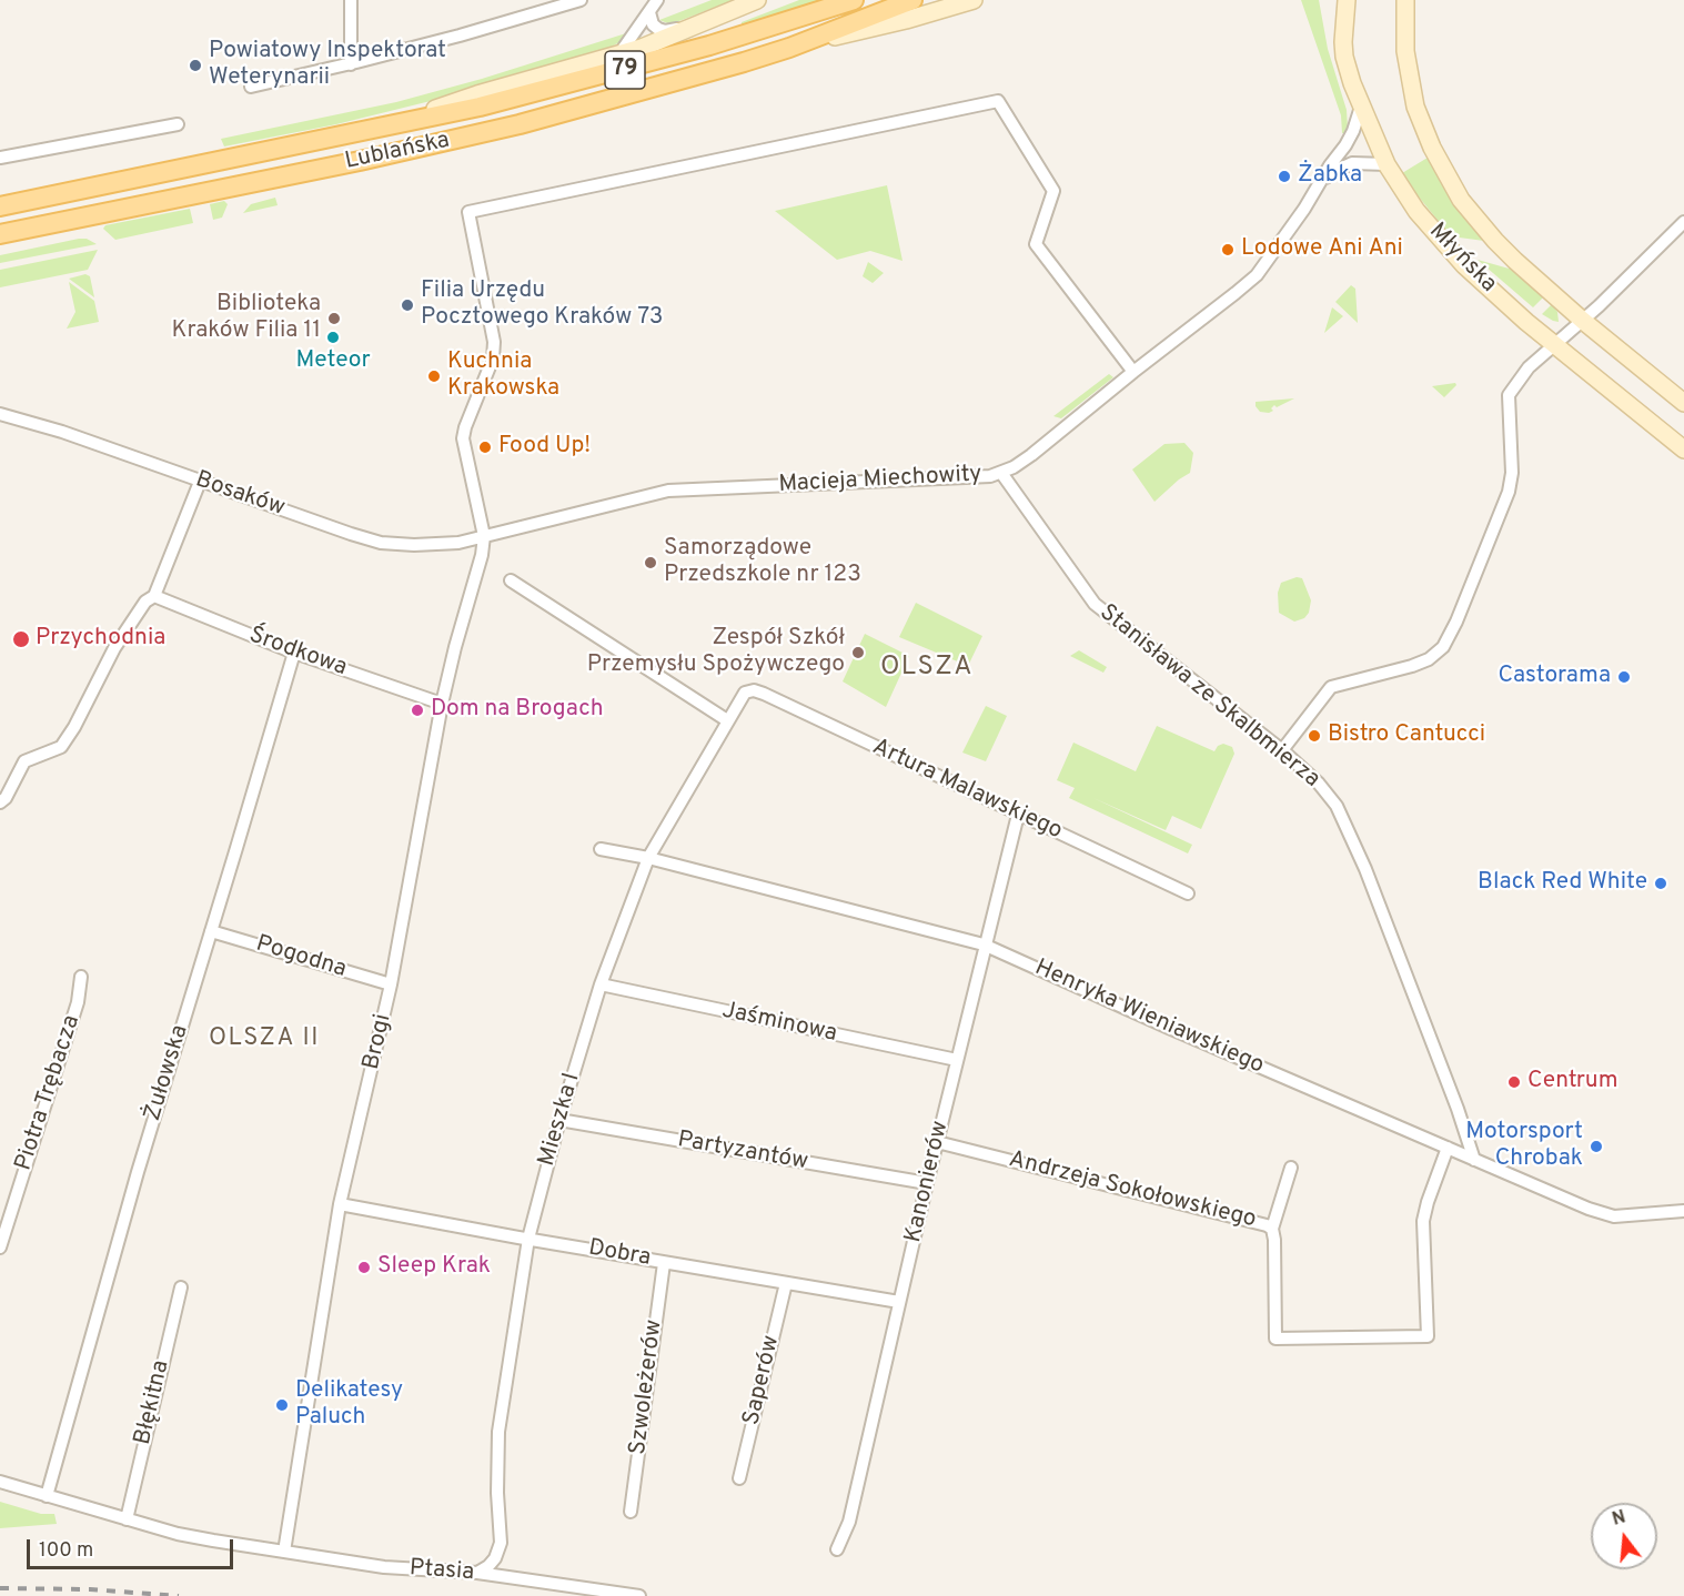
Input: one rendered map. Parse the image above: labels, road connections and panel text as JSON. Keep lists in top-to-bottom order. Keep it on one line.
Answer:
{"streets":{"main road":["79","Lublańska","Młyńska"],"street":["Macieja Miechowity","Bosaków","Środkowa","Stanisława ze Skalbmierza","Artura Malawskiego","Pogodna","Henryka Wieniawskiego","Jaśminowa","Brogi","Żułowska","Piotra Trębacza","Mieszka I","Partyzantów","Kanonierów","Andrzeja Sokołowskiego","Dobra","Saperów","Szwoleżerów","Błękitna","Ptasia"]},"crossings":[["Młyńska","Macieja Miechowity"],["Macieja Miechowity","Bosaków"],["Macieja Miechowity","Stanisława ze Skalbmierza"],["Macieja Miechowity","Brogi"],["Bosaków","Brogi"],["Środkowa","Brogi"],["Środkowa","Żułowska"],["Stanisława ze Skalbmierza","Henryka Wieniawskiego"],["Artura Malawskiego","Mieszka I"],["Artura Malawskiego","Kanonierów"],["Pogodna","Brogi"],["Pogodna","Żułowska"],["Henryka Wieniawskiego","Mieszka I"],["Henryka Wieniawskiego","Kanonierów"],["Henryka Wieniawskiego","Andrzeja Sokołowskiego"],["Jaśminowa","Mieszka I"],["Jaśminowa","Kanonierów"],["Brogi","Dobra"],["Brogi","Ptasia"],["Żułowska","Ptasia"],["Mieszka I","Partyzantów"],["Mieszka I","Dobra"],["Mieszka I","Ptasia"],["Partyzantów","Kanonierów"],["Kanonierów","Andrzeja Sokołowskiego"],["Kanonierów","Dobra"],["Dobra","Saperów"],["Dobra","Szwoleżerów"],["Błękitna","Ptasia"]],"districts":["OLSZA","OLSZA II"],"places":["Powiatowy Inspektorat Weterynarii","Żabka","Lodowe Ani Ani","Filia Urzędu Pocztowego Kraków 73","Biblioteka Kraków Filia 11","Meteor","Kuchnia Krakowska","Food Up!","Samorządowe Przedszkole nr 123","Przychodnia","Zespół Szkół Przemysłu Spożywczego","Castorama","Dom na Brogach","Bistro Cantucci","Black Red White","Centrum","Motorsport Chrobak","Sleep Krak","Delikatesy Paluch"],"scale_bar":"100 m","north":"top"}
